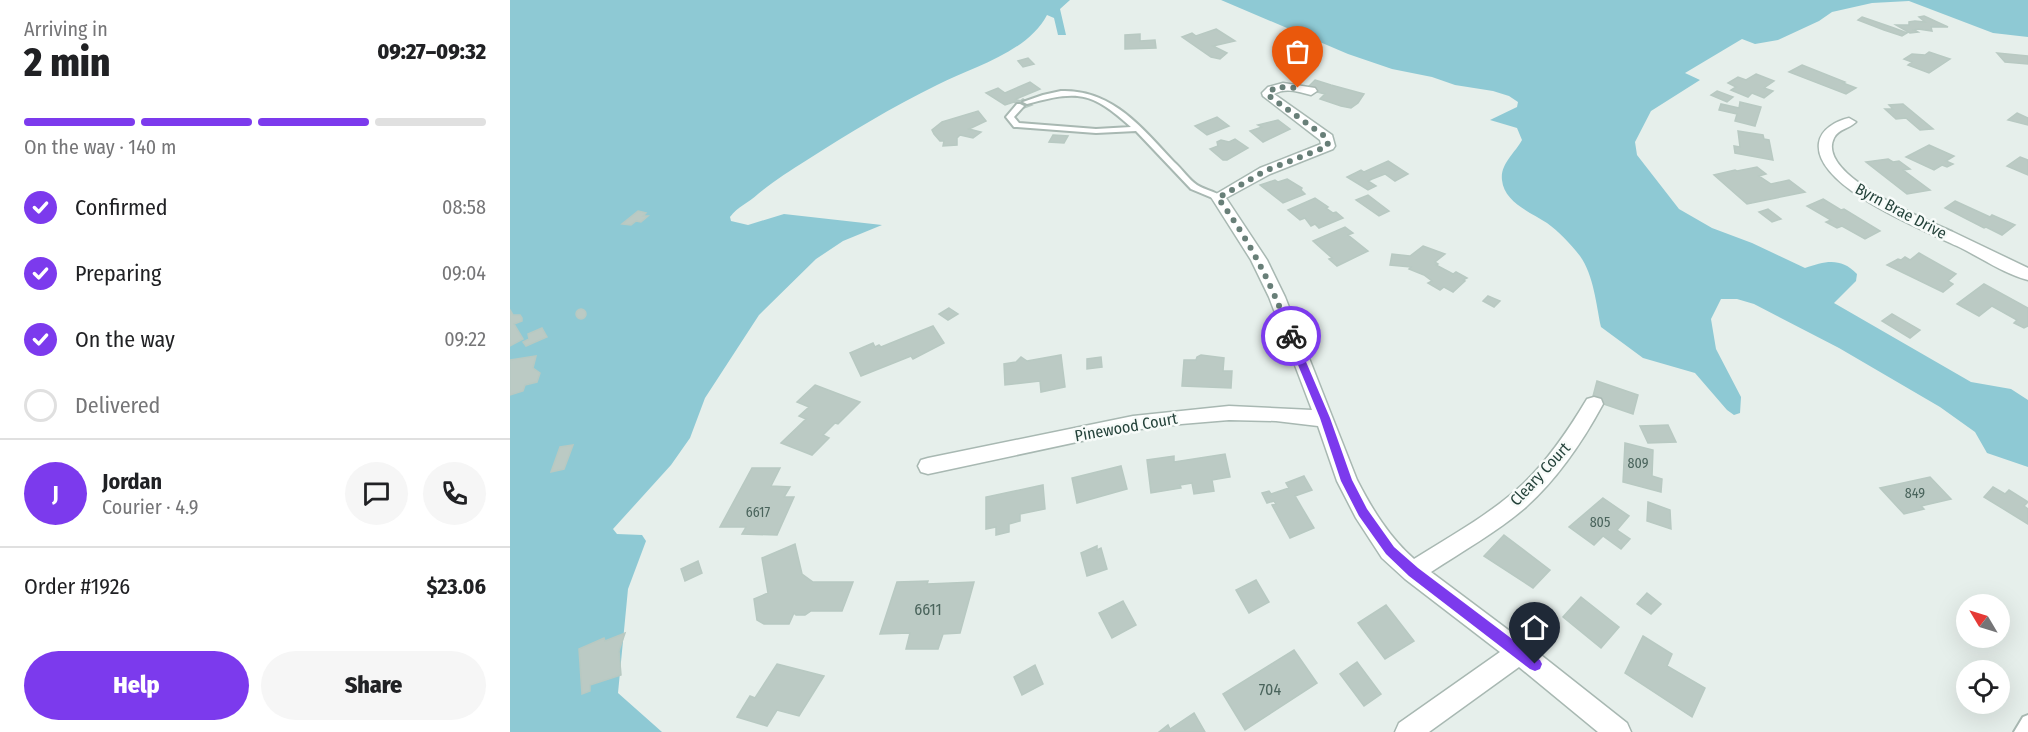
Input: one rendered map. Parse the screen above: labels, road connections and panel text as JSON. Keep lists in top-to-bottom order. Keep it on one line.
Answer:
{"streets":{"street":["Byrn Brae Drive","Pinewood Court","Cleary Court"]},"house_numbers":["809","849","6617","805","6611","704"],"north":"top left","page":{"heading":["2 min","Arriving in","09:27–09:32"],"panel":["Jordan","Courier · 4.9","Order #1926","$23.06"],"bar":"On the way · 140 m","list":[["Confirmed","08:58"],["Preparing","09:04"],["On the way","09:22"],"Delivered"],"round":"J","buttons":["Help","Share"]}}
